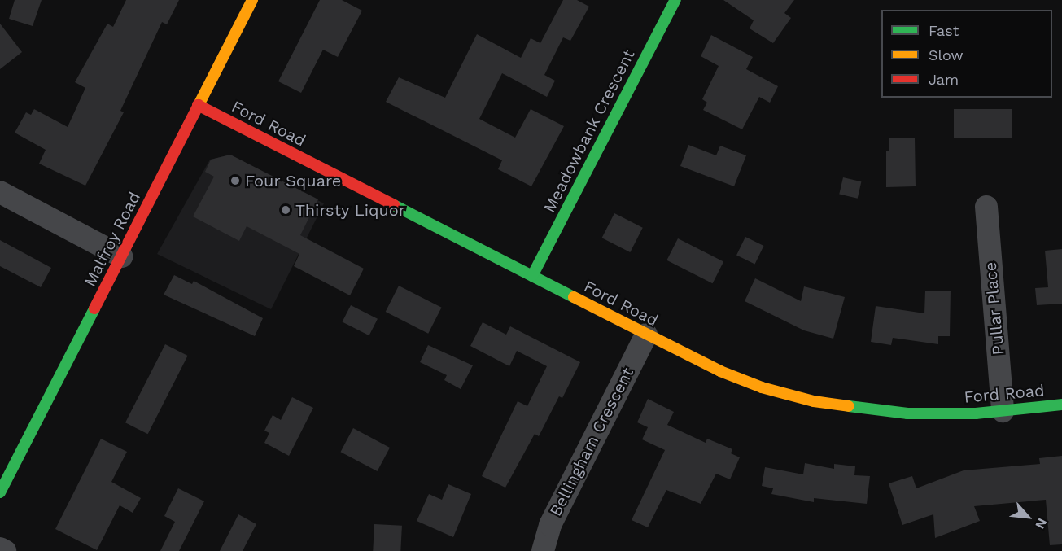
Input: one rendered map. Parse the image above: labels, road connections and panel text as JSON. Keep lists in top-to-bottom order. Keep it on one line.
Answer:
{"streets":{"street":["Ford Road","Meadowbank Crescent","Malfroy Road","Pullar Place","Bellingham Crescent"]},"crossings":[["Ford Road","Meadowbank Crescent"],["Ford Road","Malfroy Road"],["Ford Road","Pullar Place"],["Ford Road","Bellingham Crescent"]],"places":["Four Square","Thirsty Liquor"],"legend":["Fast","Slow","Jam"],"north":"bottom right"}
